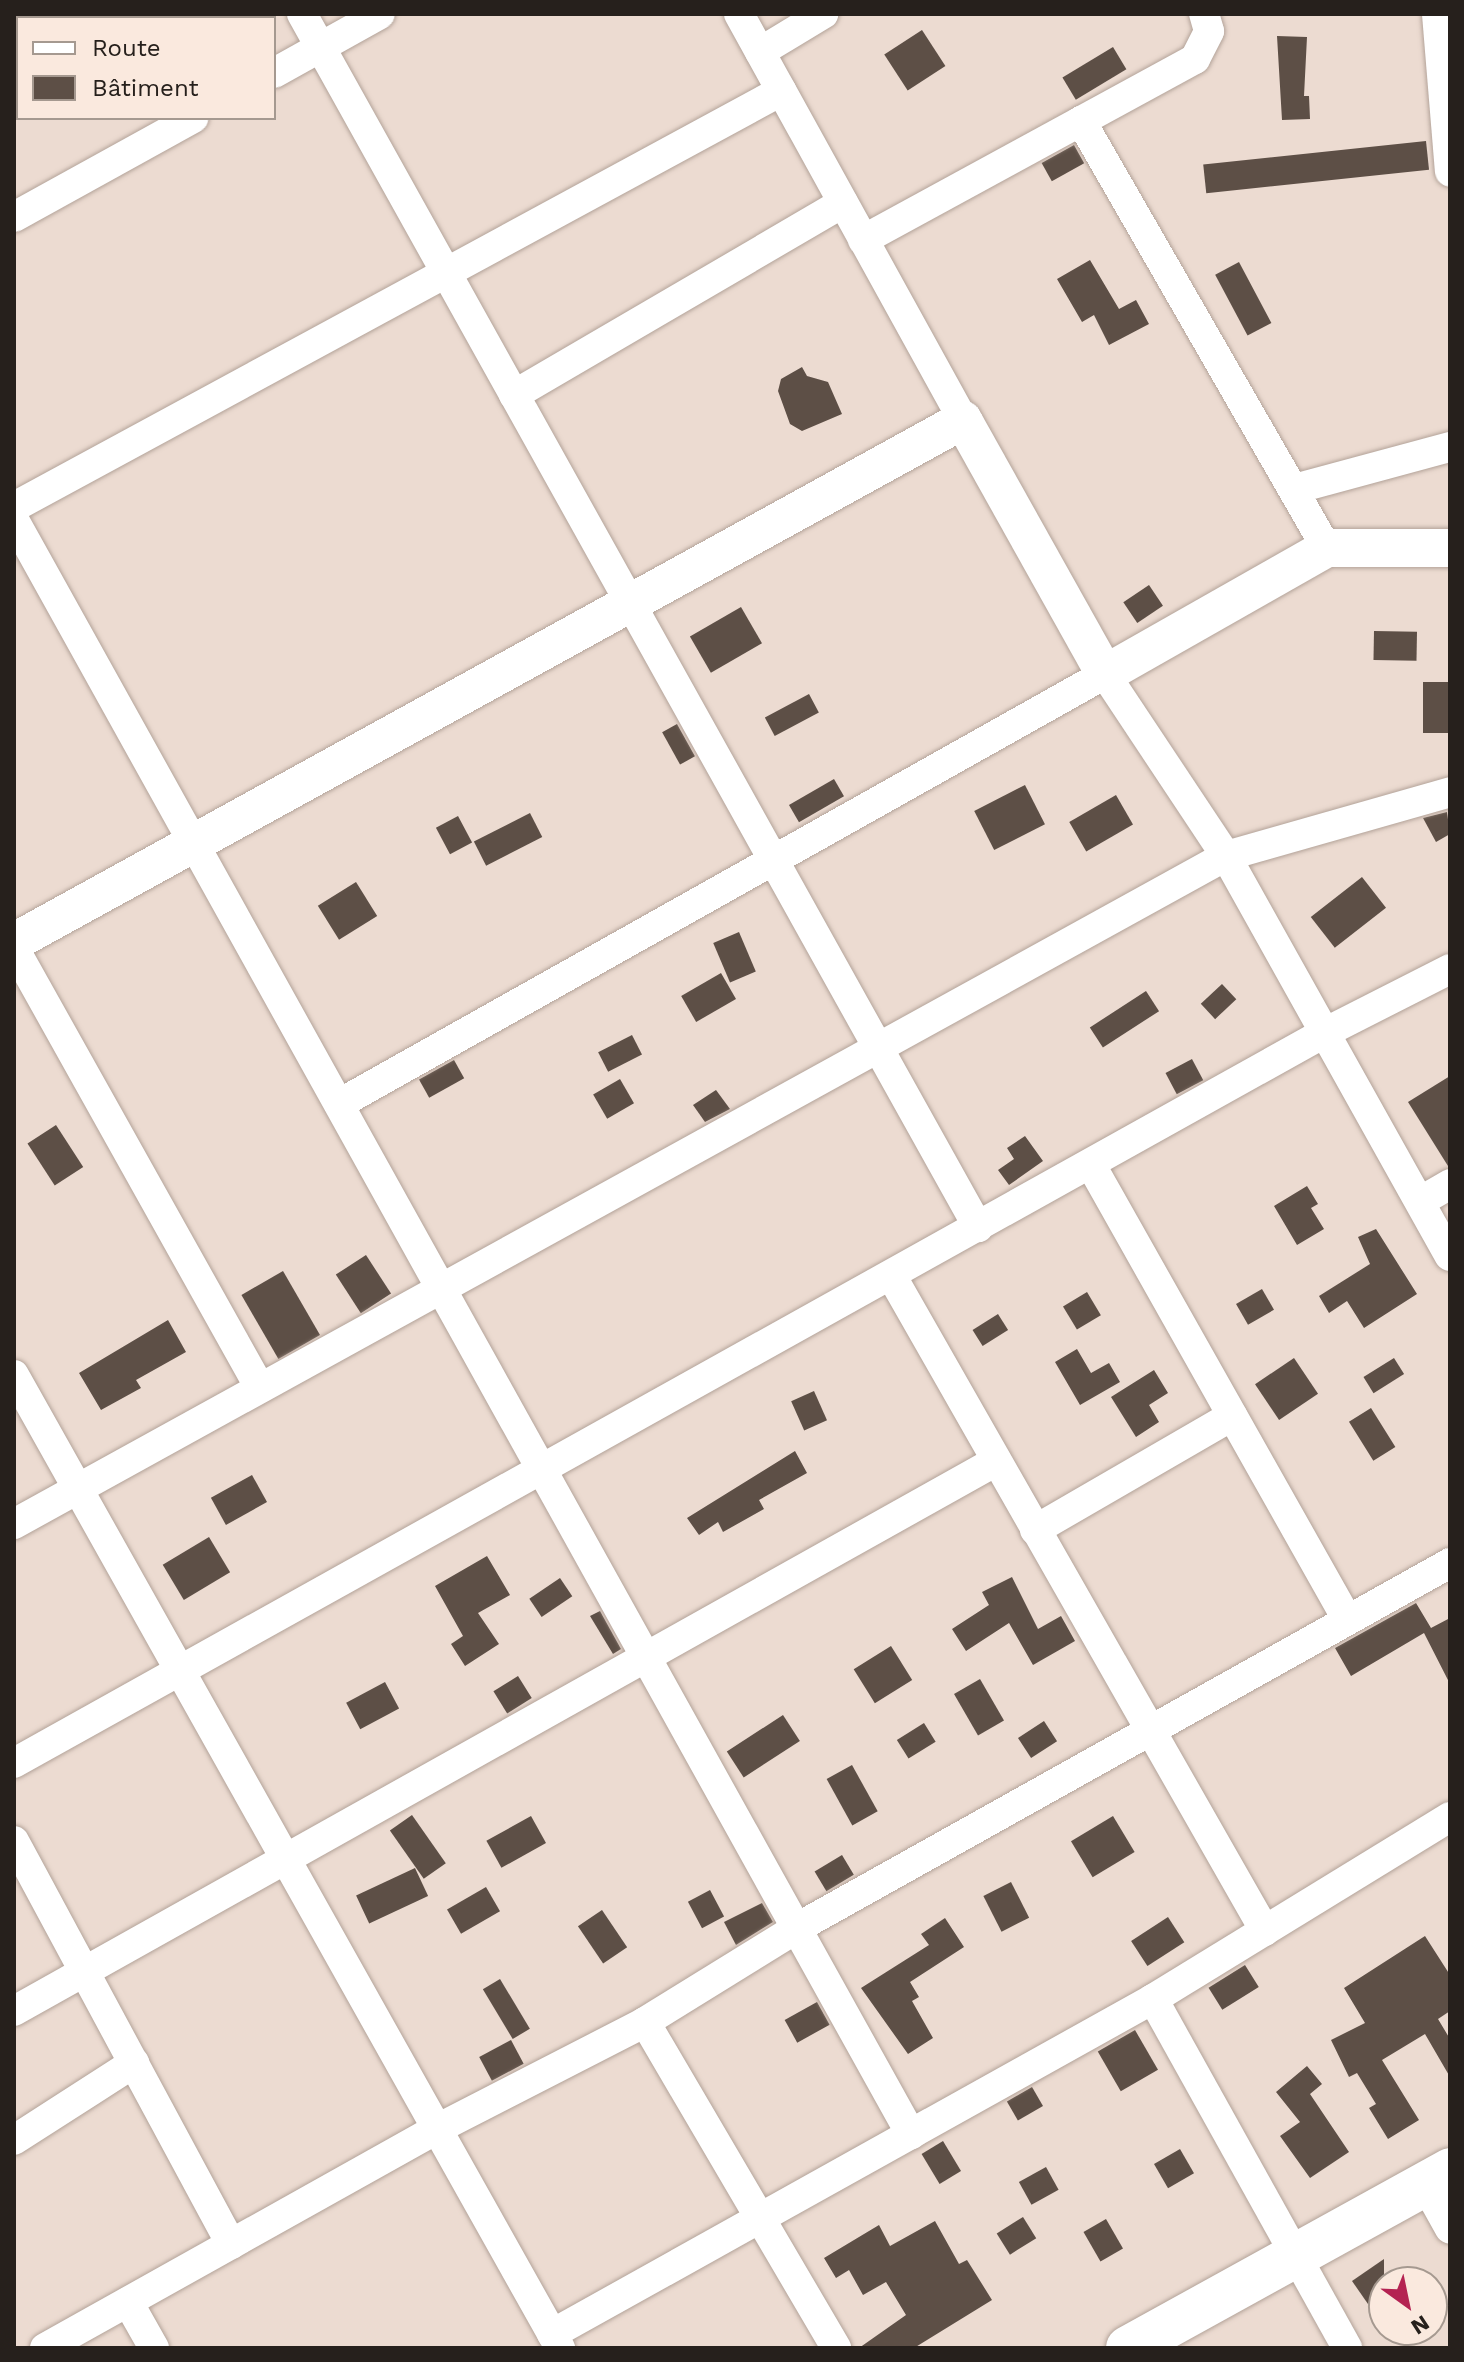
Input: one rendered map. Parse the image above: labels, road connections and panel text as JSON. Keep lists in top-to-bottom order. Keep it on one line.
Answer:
{"legend":["Route","Bâtiment"],"north":"bottom right"}
